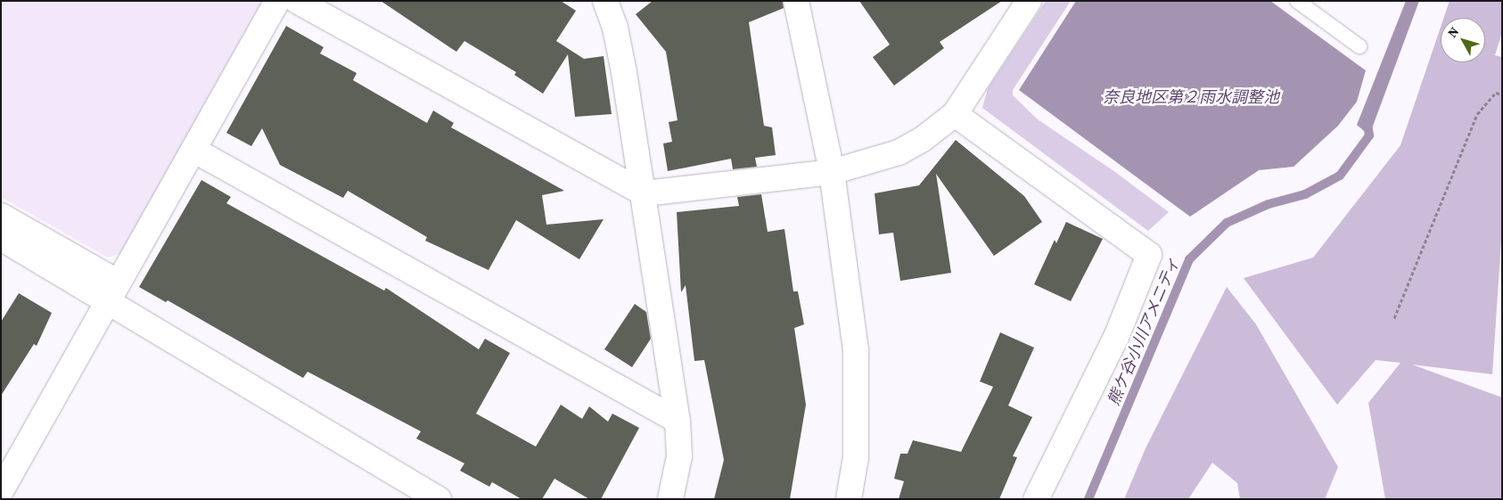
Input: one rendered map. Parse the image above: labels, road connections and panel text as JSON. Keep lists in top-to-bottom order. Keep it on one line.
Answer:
{"water":["奈良地区第２雨水調整池","熊ケ谷小川アメニティ"],"north":"top left"}
